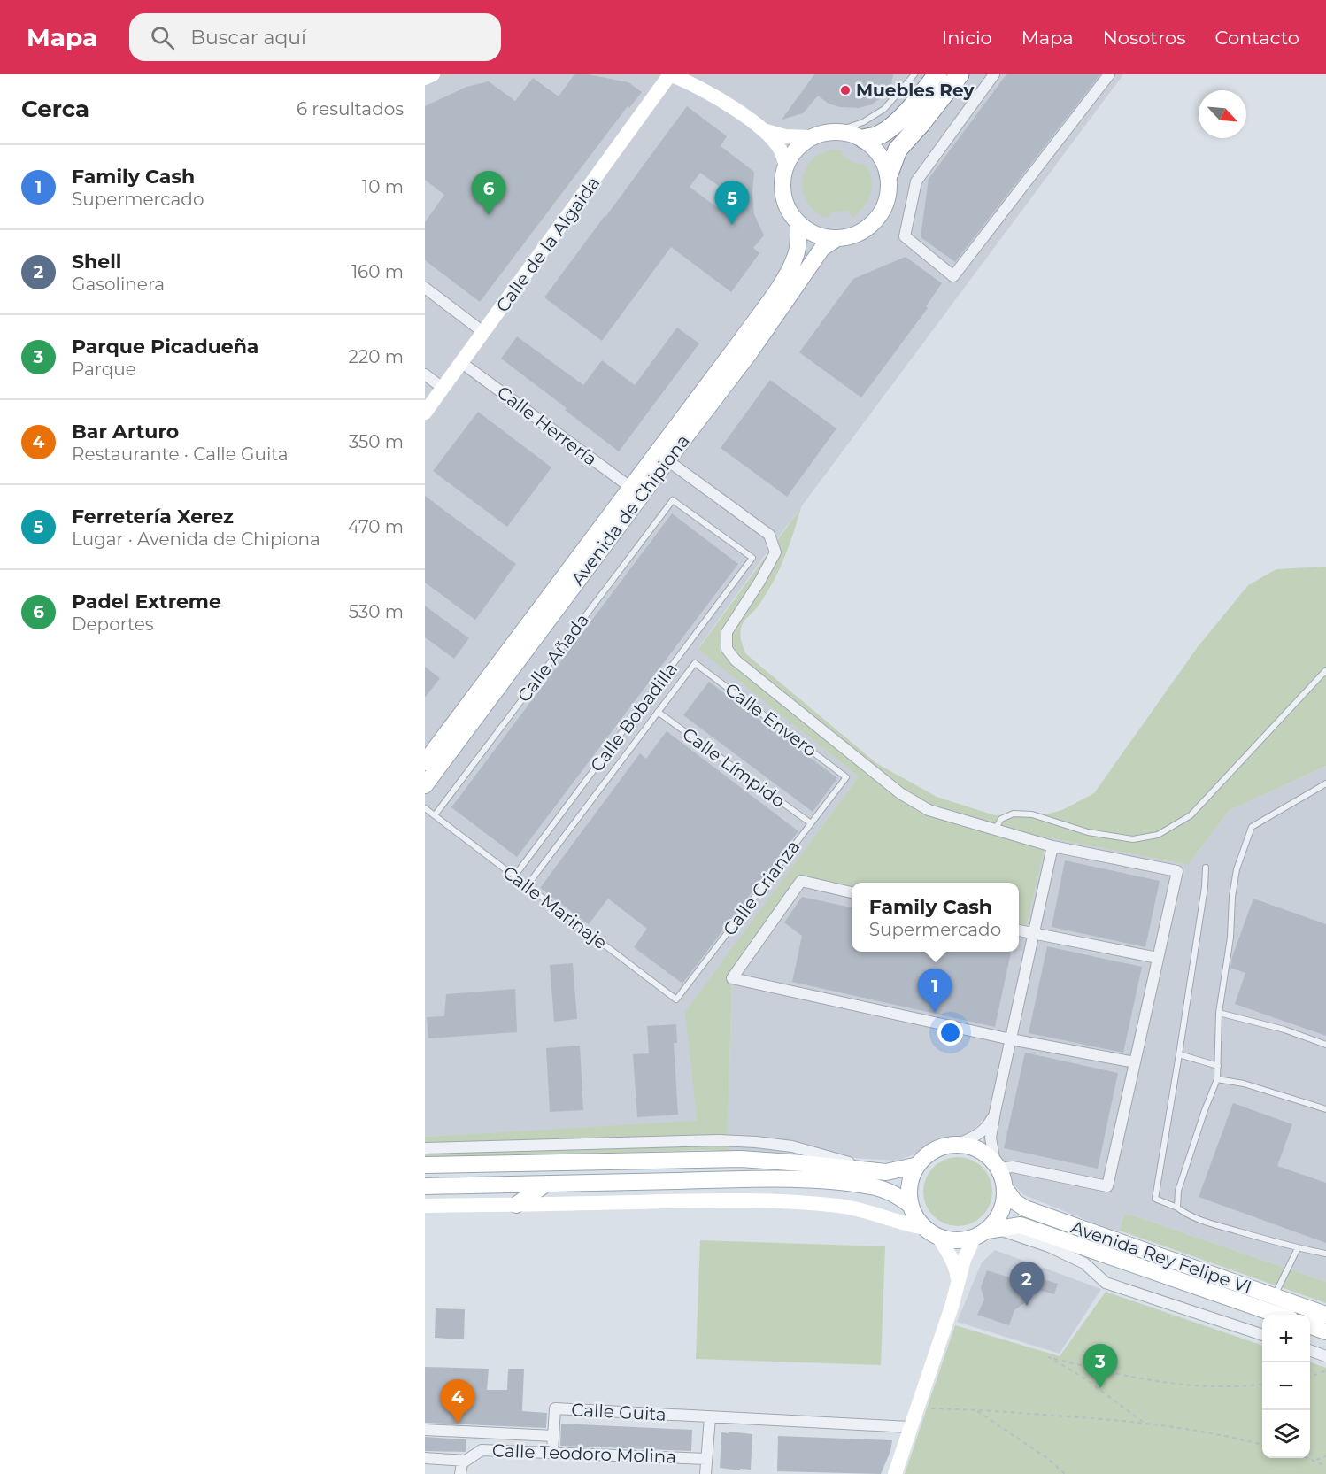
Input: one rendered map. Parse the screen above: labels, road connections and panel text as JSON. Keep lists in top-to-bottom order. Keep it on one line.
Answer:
{"streets":{"main road":["Avenida de Chipiona","Avenida Rey Felipe VI"],"street":["Calle de la Algaida","Calle Herrería","Calle Guita","Calle Teodoro Molina"],"lane":["Calle Añada","Calle Bobadilla","Calle Envero","Calle Límpido","Calle Crianza","Calle Marinaje"]},"crossings":[["Calle de la Algaida","Calle Herrería"],["Calle Herrería","Avenida de Chipiona"],["Calle Añada","Calle Bobadilla"],["Calle Añada","Calle Marinaje"],["Calle Bobadilla","Calle Envero"],["Calle Bobadilla","Calle Límpido"],["Calle Bobadilla","Calle Marinaje"],["Calle Envero","Calle Crianza"],["Calle Límpido","Calle Crianza"],["Calle Crianza","Calle Marinaje"],["Calle Guita","Calle Teodoro Molina"]],"places":["Muebles Rey"],"north":"bottom right","page":{"header":"Mapa","search":"Buscar aquí","nav":["Inicio","Mapa","Nosotros","Contacto"],"heading":["Cerca","6 resultados"],"list":[{"mark":"1","name":"Family Cash","note":"Supermercado","value":"10 m"},{"mark":"2","name":"Shell","note":"Gasolinera","value":"160 m"},{"mark":"3","name":"Parque Picadueña","note":"Parque","value":"220 m"},{"mark":"4","name":"Bar Arturo","note":"Restaurante · Calle Guita","value":"350 m"},{"mark":"5","name":"Ferretería Xerez","note":"Lugar · Avenida de Chipiona","value":"470 m"},{"mark":"6","name":"Padel Extreme","note":"Deportes","value":"530 m"}],"pins":["6","5","1","2","3","4"],"popup":["Family Cash","Supermercado"],"map_buttons":["+","−"]}}
